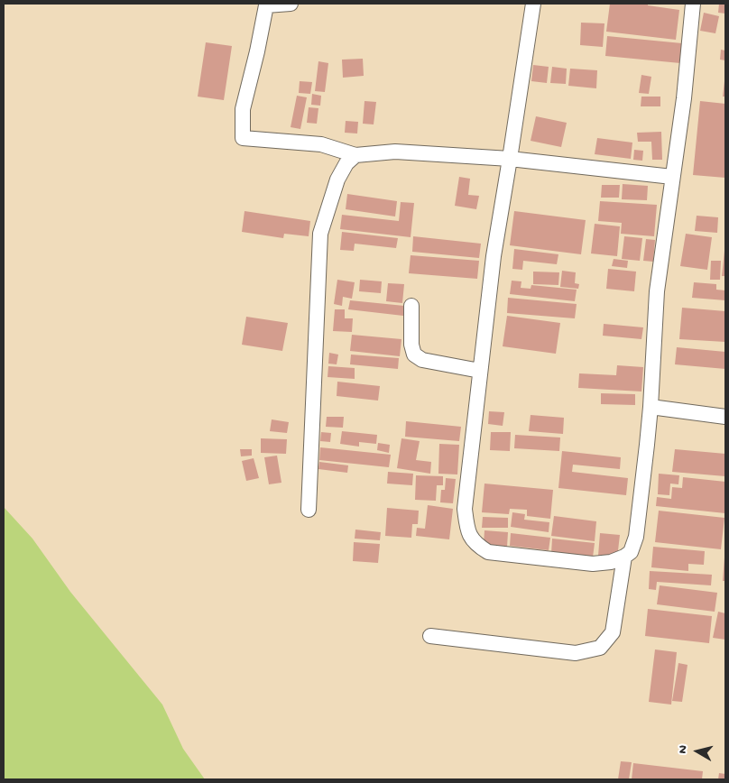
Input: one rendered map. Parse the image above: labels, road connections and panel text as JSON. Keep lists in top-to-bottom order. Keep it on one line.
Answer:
{"north":"left"}
